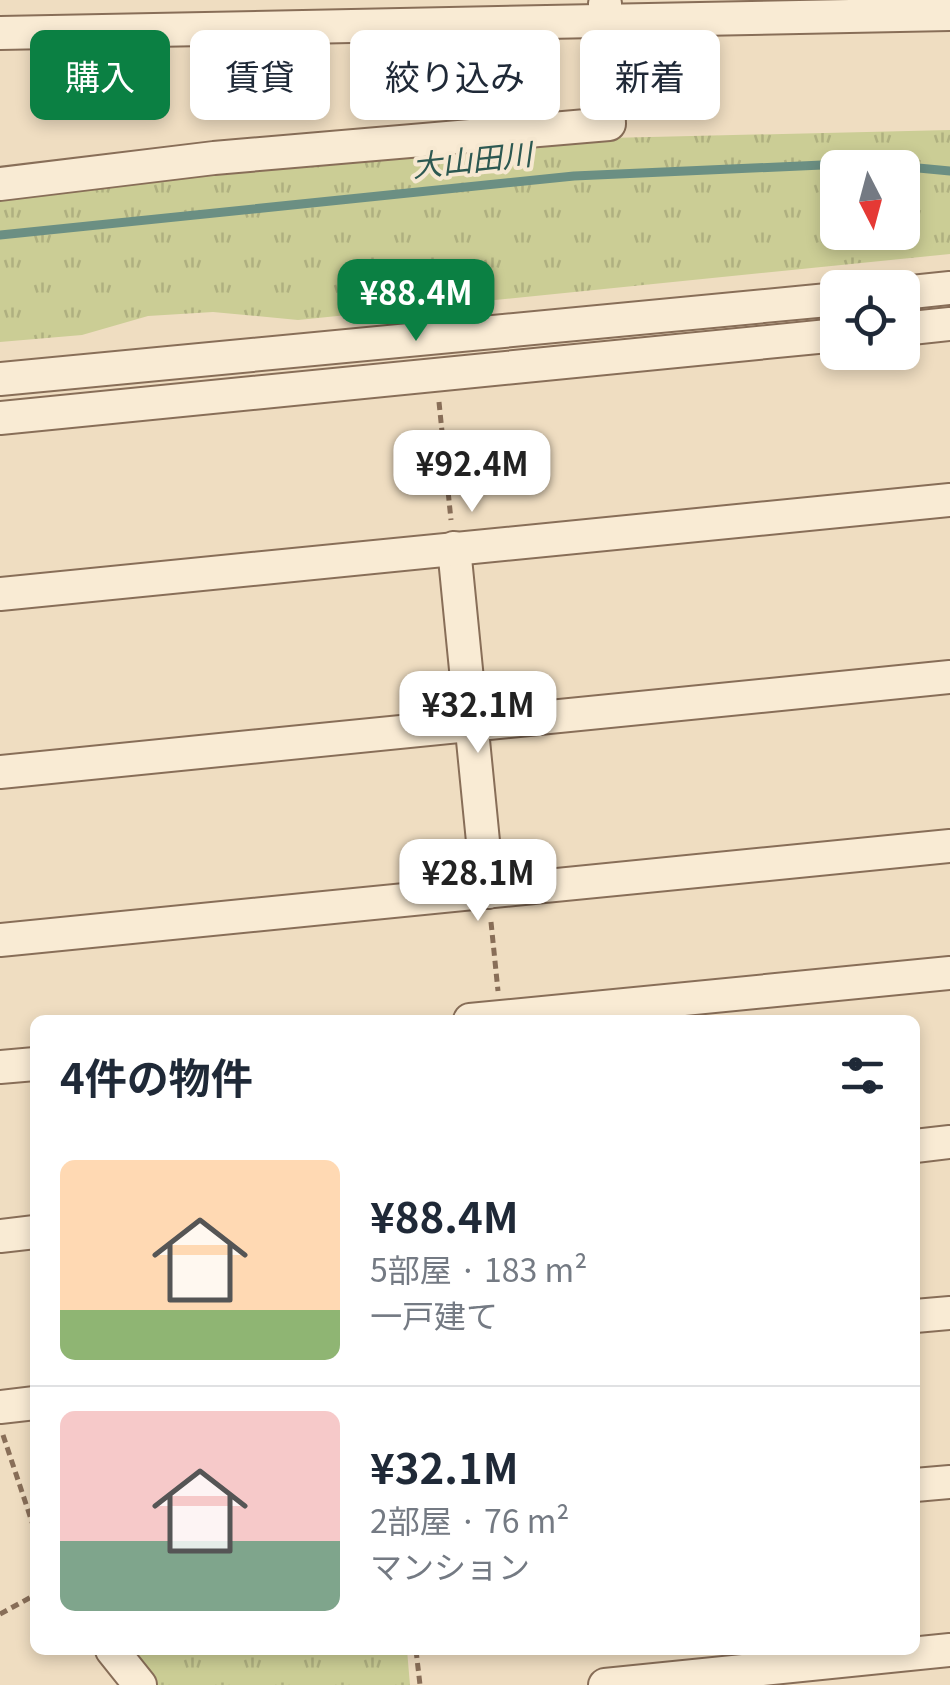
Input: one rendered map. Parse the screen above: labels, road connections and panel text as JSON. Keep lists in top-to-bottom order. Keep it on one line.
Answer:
{"water":["大山田川"],"north":"bottom","page":{"chip":["購入","賃貸","絞り込み","新着"],"price":["¥88.4M","¥92.4M","¥32.1M","¥28.1M"],"heading":"4件の物件","list":[{"name":"¥88.4M","note":"5部屋 · 183 m² · 一戸建て"},{"name":"¥32.1M","note":"2部屋 · 76 m² · マンション"}]}}
